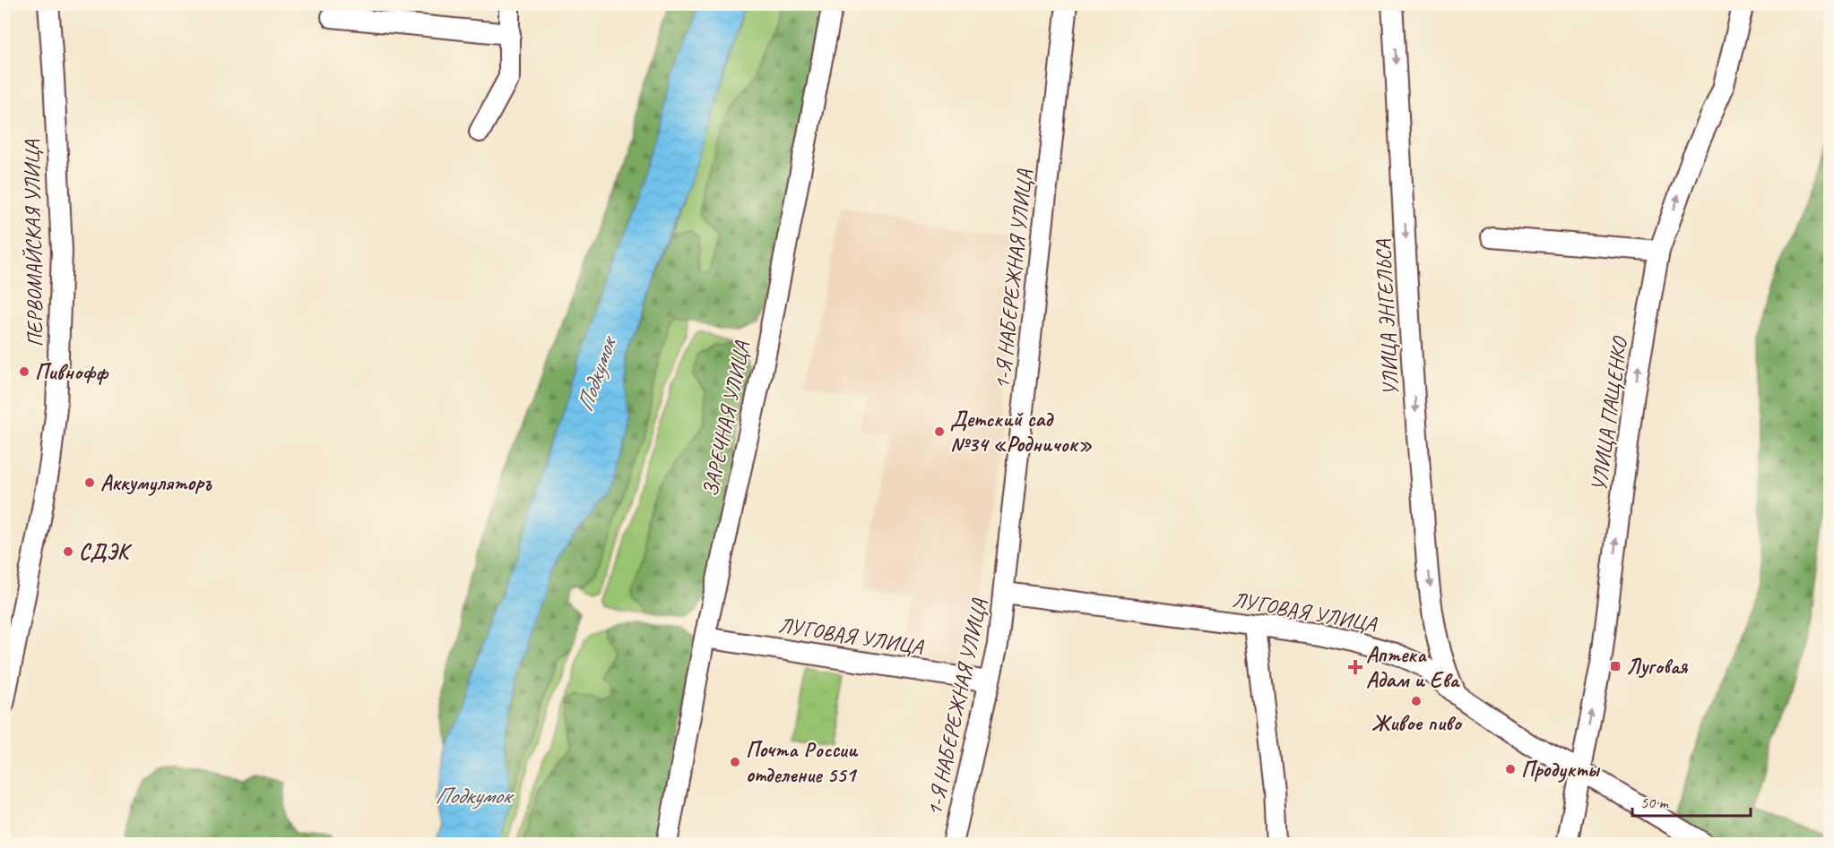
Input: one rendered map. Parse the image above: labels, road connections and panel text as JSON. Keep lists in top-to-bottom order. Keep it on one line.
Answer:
{"streets":{"street":["ПЕРВОМАЙСКАЯ УЛИЦА","1-Я НАБЕРЕЖНАЯ УЛИЦА","УЛИЦА ЭНГЕЛЬСА","УЛИЦА ПАЩЕНКО","ЗАРЕЧНАЯ УЛИЦА","ЛУГОВАЯ УЛИЦА"]},"crossings":[["1-Я НАБЕРЕЖНАЯ УЛИЦА","ЛУГОВАЯ УЛИЦА"],["УЛИЦА ЭНГЕЛЬСА","ЛУГОВАЯ УЛИЦА"],["УЛИЦА ПАЩЕНКО","ЛУГОВАЯ УЛИЦА"],["ЗАРЕЧНАЯ УЛИЦА","ЛУГОВАЯ УЛИЦА"]],"one_way":["УЛИЦА ЭНГЕЛЬСА","УЛИЦА ПАЩЕНКО"],"water":["Подкумок"],"places":{"other":["Пивнофф","Детский сад №34 «Родничок»","Аккумуляторъ","СДЭК","Живое пиво","Почта России отделение 551","Продукты"],"transit":["Луговая"],"health":["Аптека Адам и Ева"]},"scale_bar":"50 m"}
